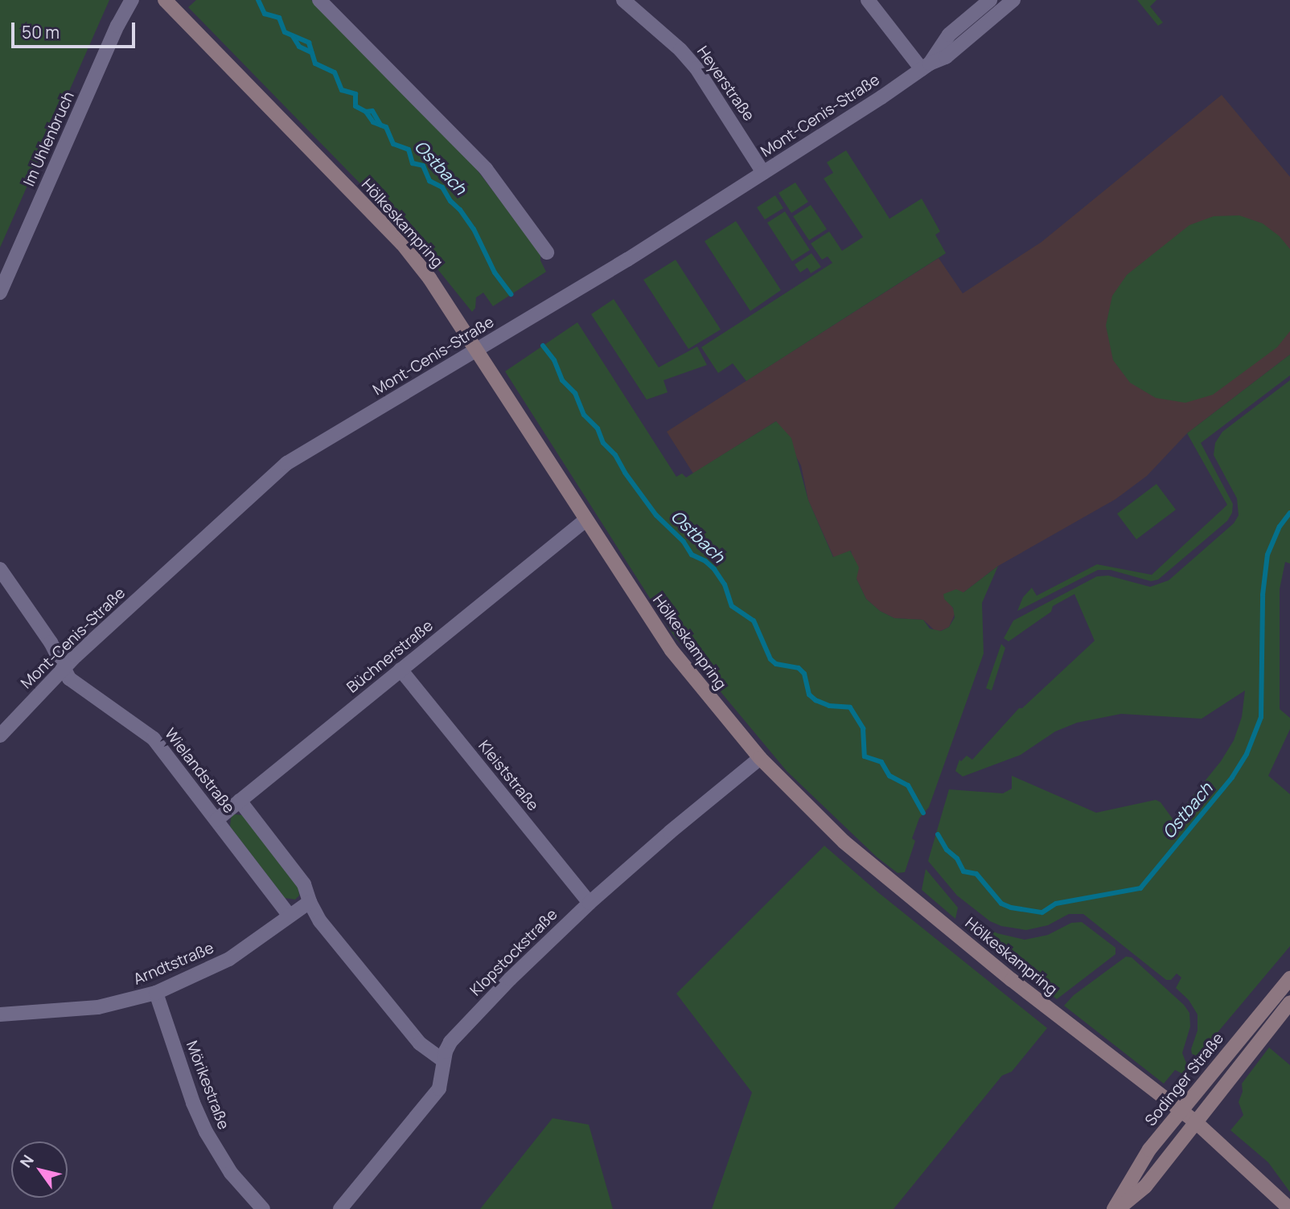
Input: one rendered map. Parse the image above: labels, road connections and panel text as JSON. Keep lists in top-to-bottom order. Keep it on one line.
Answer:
{"streets":{"main road":["Hölkeskampring","Sodinger Straße"],"street":["Heyerstraße","Mont-Cenis-Straße","Im Uhlenbruch","Büchnerstraße","Wielandstraße","Kleiststraße","Klopstockstraße","Arndtstraße","Mörikestraße"]},"crossings":[["Heyerstraße","Mont-Cenis-Straße"],["Mont-Cenis-Straße","Hölkeskampring"],["Mont-Cenis-Straße","Wielandstraße"],["Hölkeskampring","Büchnerstraße"],["Hölkeskampring","Klopstockstraße"],["Hölkeskampring","Sodinger Straße"],["Büchnerstraße","Wielandstraße"],["Büchnerstraße","Kleiststraße"],["Wielandstraße","Klopstockstraße"],["Wielandstraße","Arndtstraße"],["Kleiststraße","Klopstockstraße"],["Arndtstraße","Mörikestraße"]],"water":["Ostbach"],"scale_bar":"50 m","north":"top left"}
